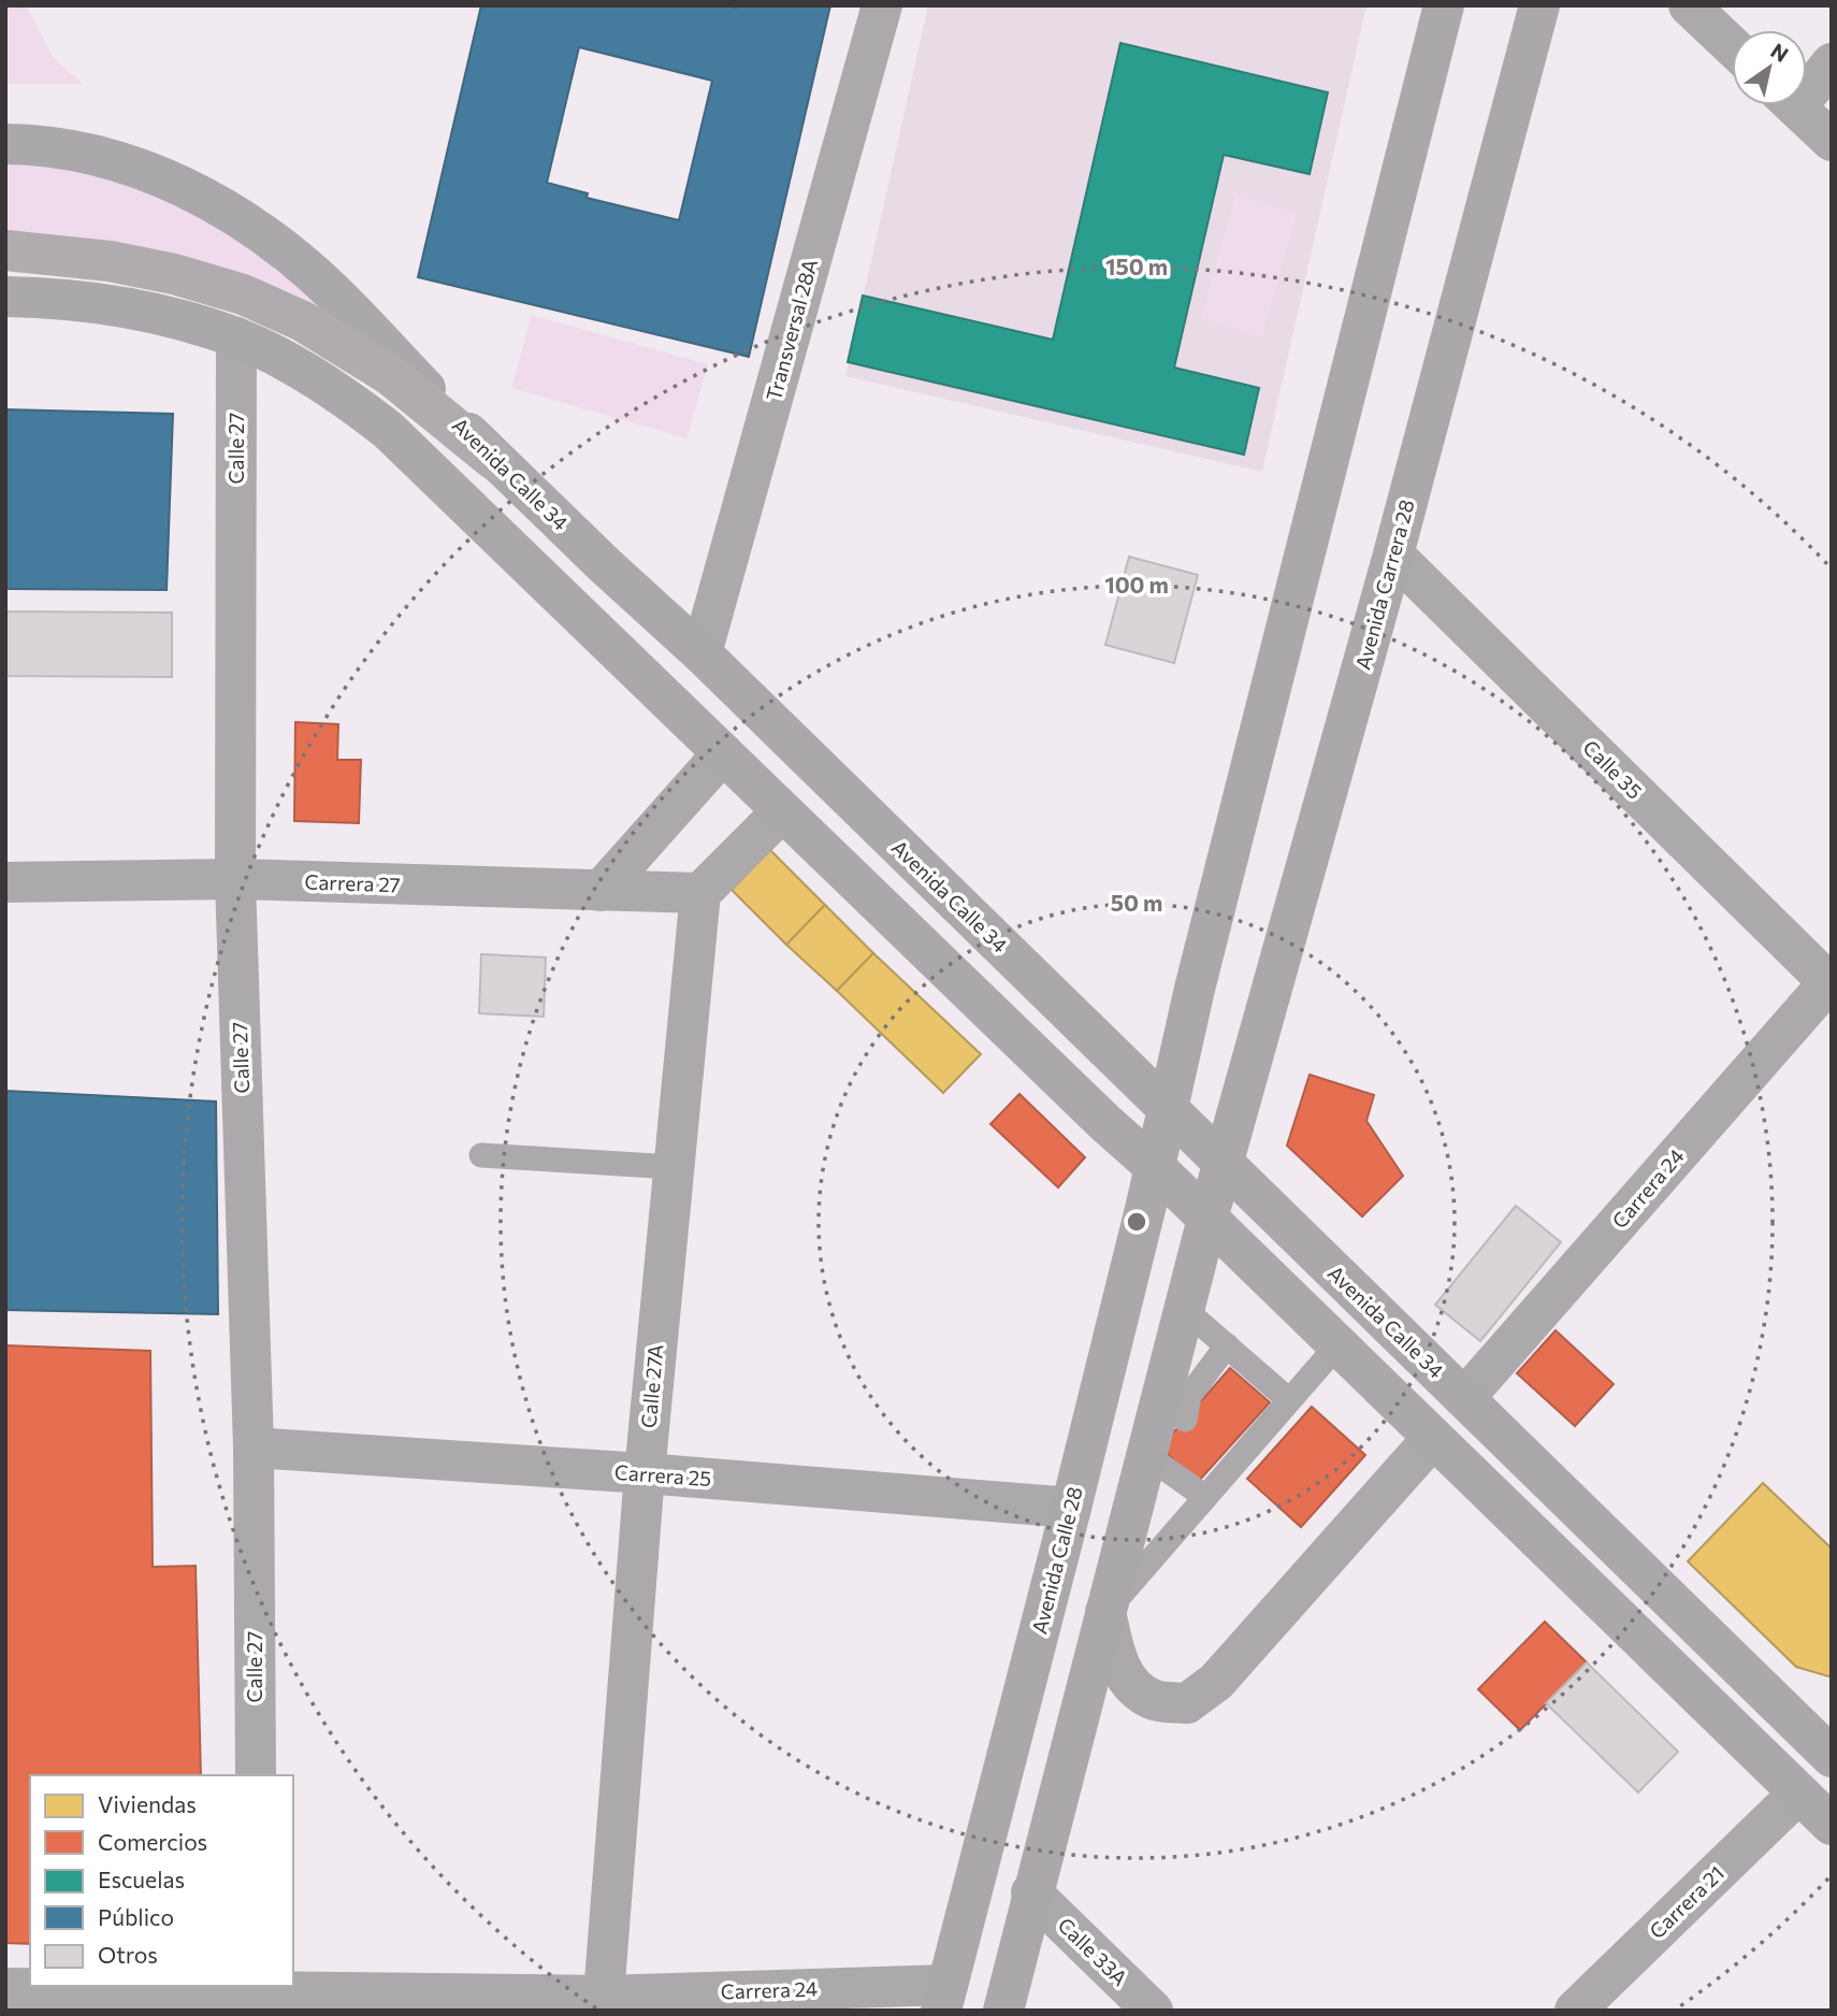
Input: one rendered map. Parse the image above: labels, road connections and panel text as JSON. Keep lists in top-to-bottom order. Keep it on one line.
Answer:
{"streets":{"main road":["Avenida Calle 34","Avenida Carrera 28","Avenida Calle 28"],"street":["Transversal 28A","Calle 27","Calle 35","Carrera 27","Carrera 24","Calle 27A","Carrera 25","Carrera 21","Calle 33A"]},"crossings":[["Transversal 28A","Avenida Calle 34"],["Calle 27","Carrera 27"],["Calle 27","Carrera 25"],["Avenida Calle 34","Avenida Carrera 28"],["Avenida Calle 34","Carrera 24"],["Avenida Calle 34","Avenida Calle 28"],["Avenida Carrera 28","Calle 35"],["Calle 35","Carrera 24"],["Carrera 27","Calle 27A"],["Carrera 24","Calle 27A"],["Carrera 24","Avenida Calle 28"],["Calle 27A","Carrera 25"],["Carrera 25","Avenida Calle 28"]],"legend":["Viviendas","Comercios","Escuelas","Público","Otros"],"north":"top right","rings":["150 m","100 m","50 m"]}
